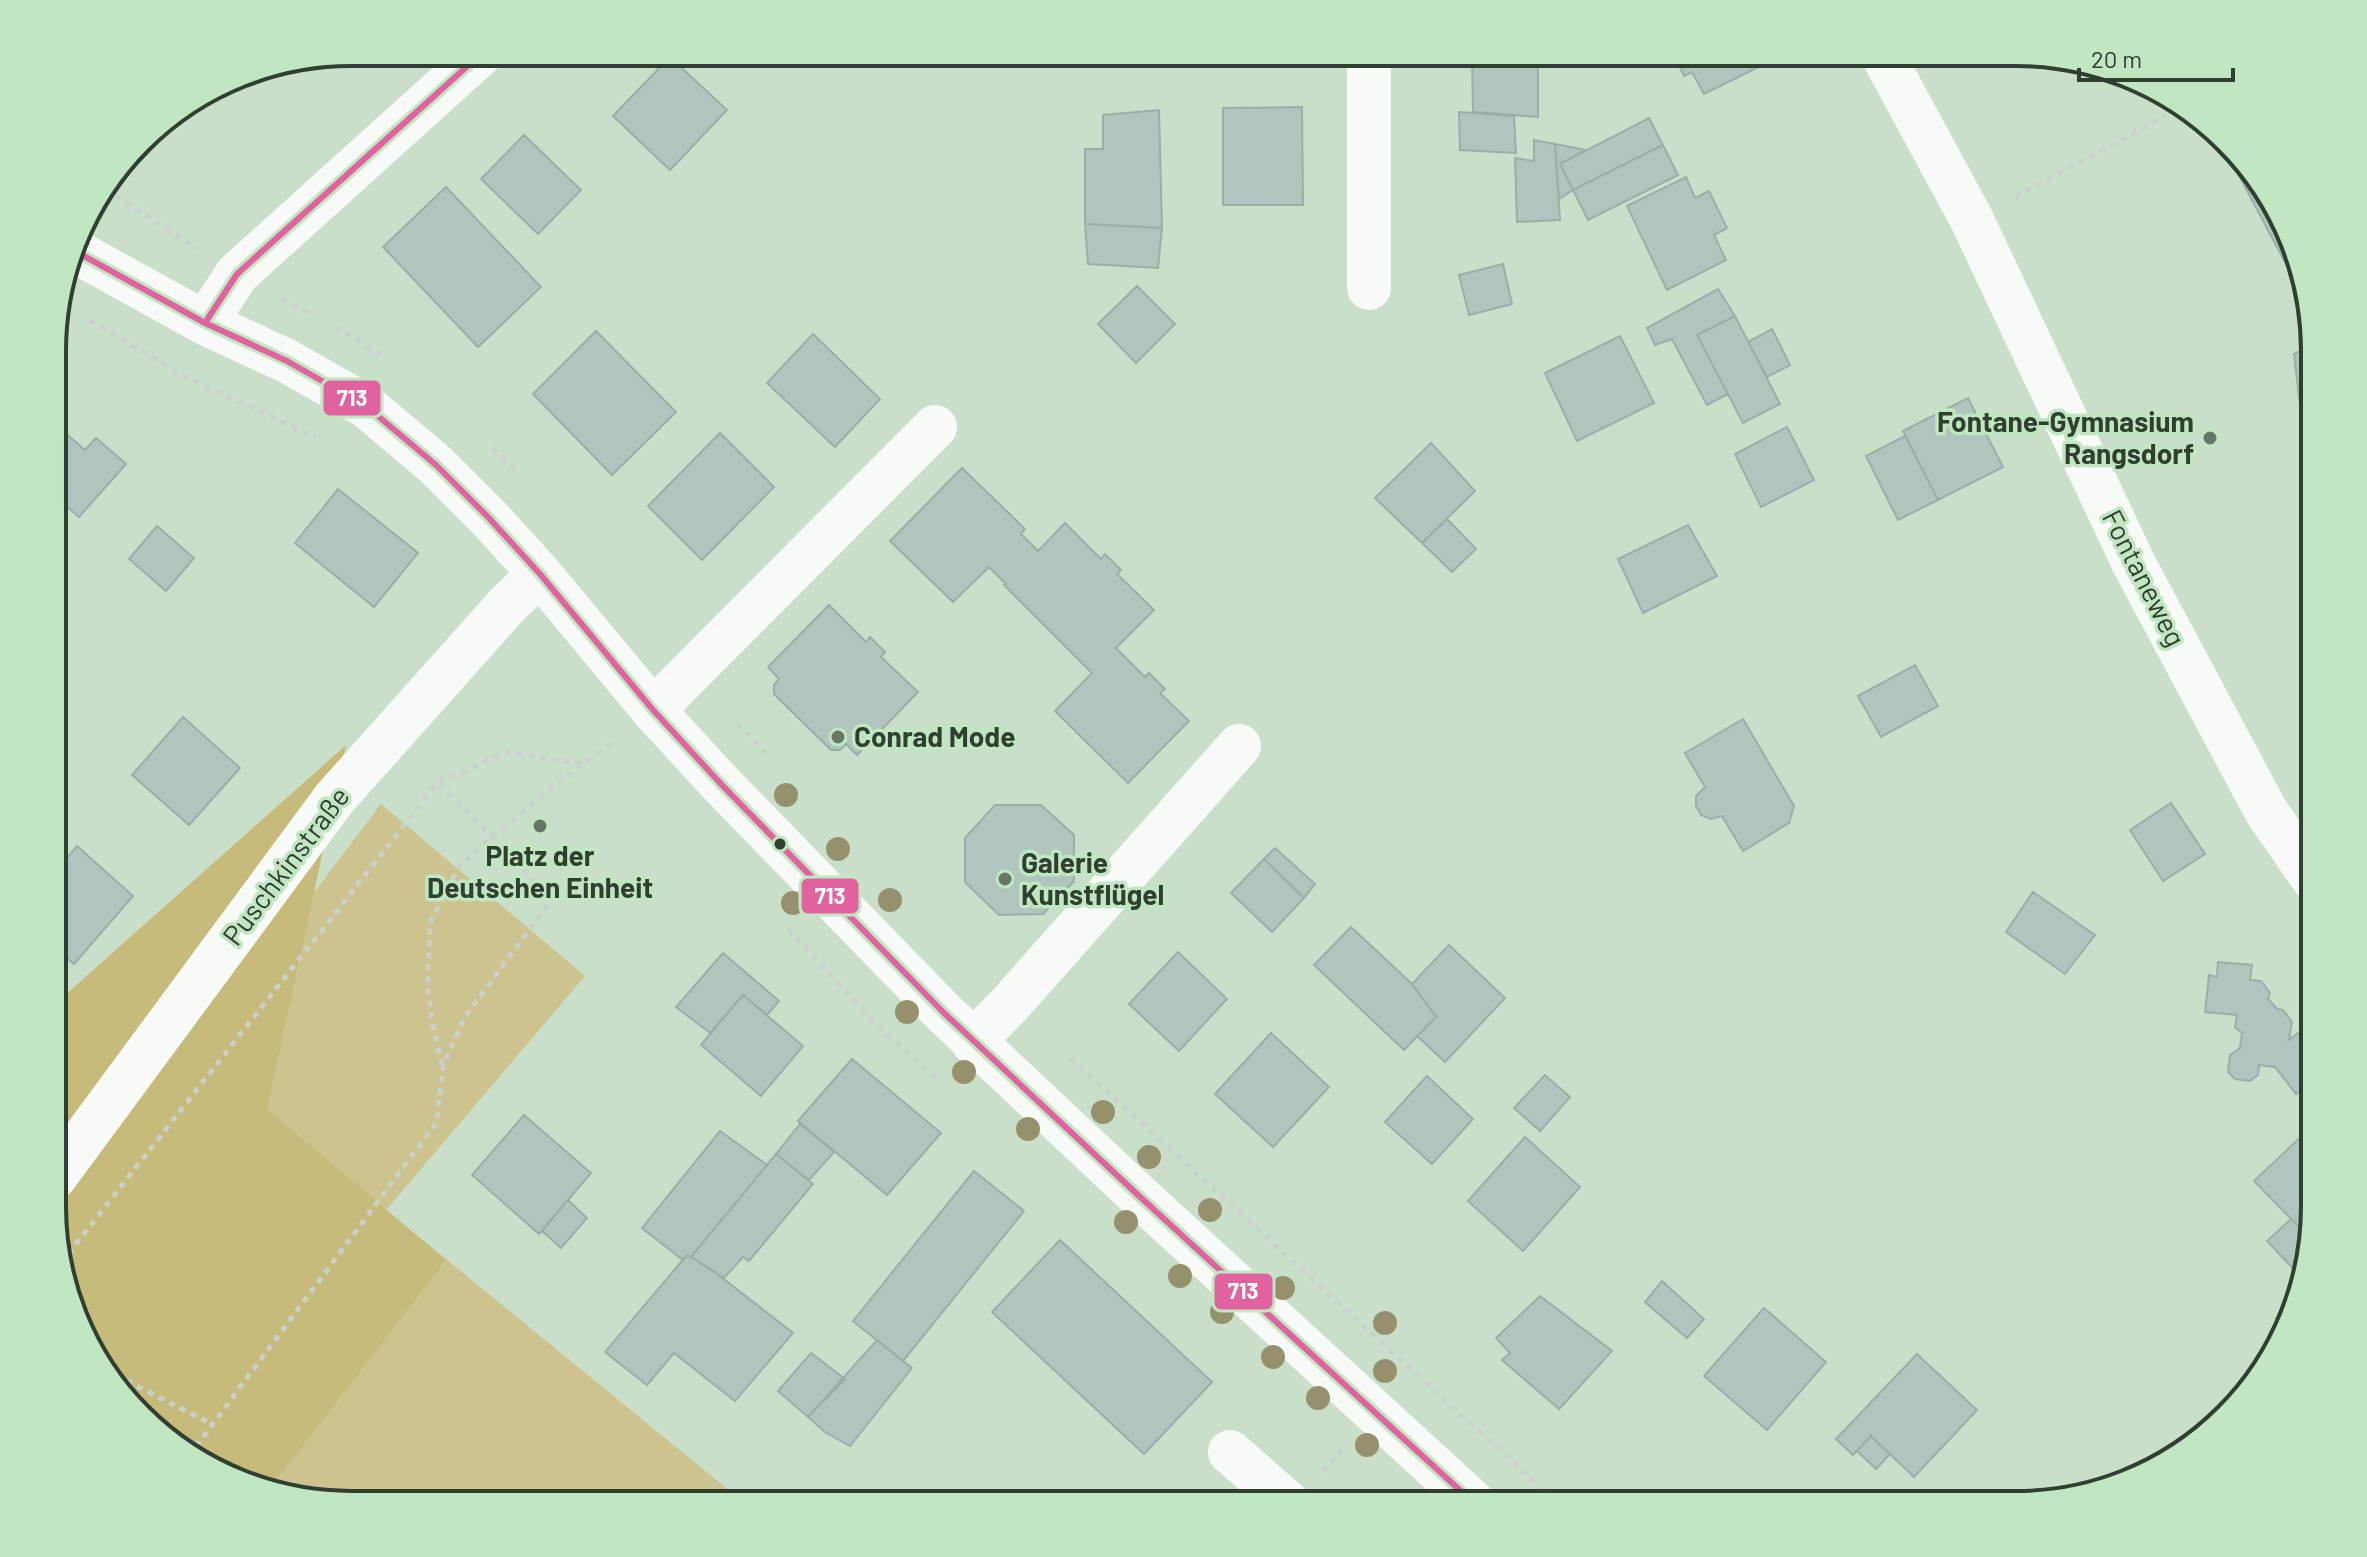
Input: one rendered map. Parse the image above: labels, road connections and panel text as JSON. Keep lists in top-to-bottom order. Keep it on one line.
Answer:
{"streets":{"street":["Fontaneweg","Puschkinstraße"]},"places":["Fontane-Gymnasium Rangsdorf","Conrad Mode","Platz der Deutschen Einheit","Galerie Kunstflügel"],"lines":["transit line 713"],"scale_bar":"20 m"}
